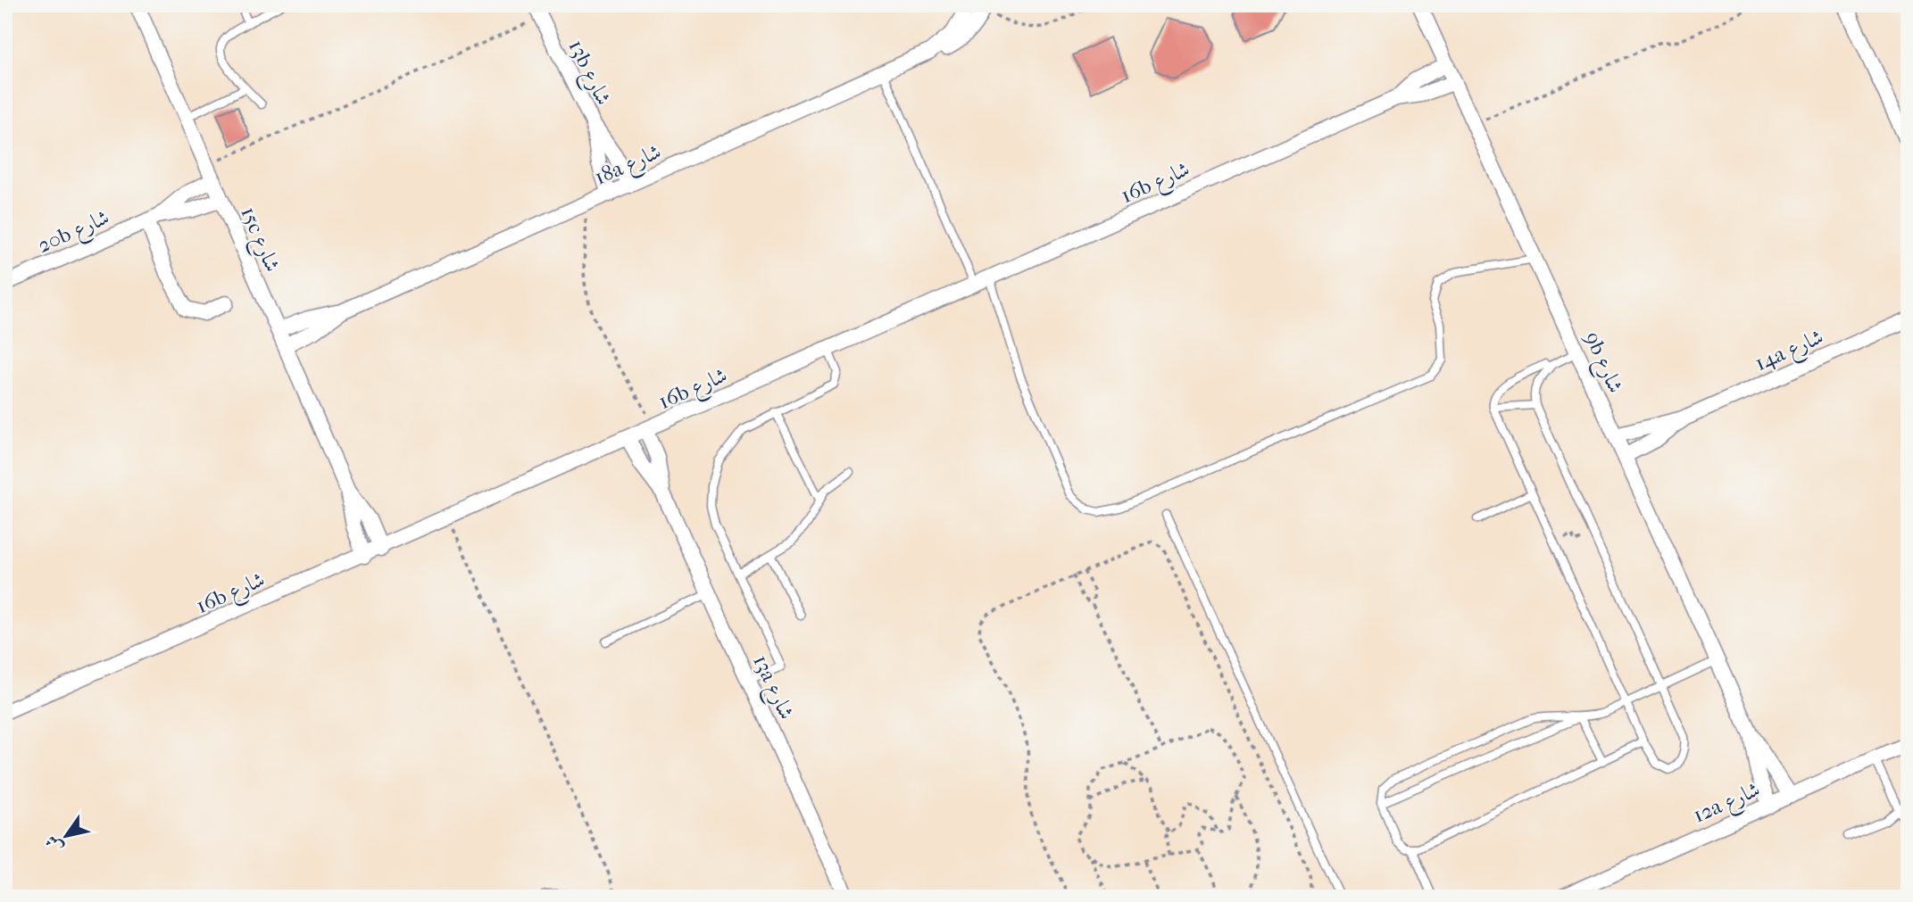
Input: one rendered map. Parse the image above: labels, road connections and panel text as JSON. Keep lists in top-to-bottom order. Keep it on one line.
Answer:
{"streets":{"street":["13b شارع","18a شارع","16b شارع","20b شارع","15c شارع","14a شارع","9b شارع","13a شارع","12a شارع"]},"crossings":[["13b شارع","18a شارع"],["18a شارع","15c شارع"],["16b شارع","15c شارع"],["16b شارع","9b شارع"],["16b شارع","13a شارع"],["20b شارع","15c شارع"],["14a شارع","9b شارع"],["9b شارع","12a شارع"]],"north":"bottom left"}
